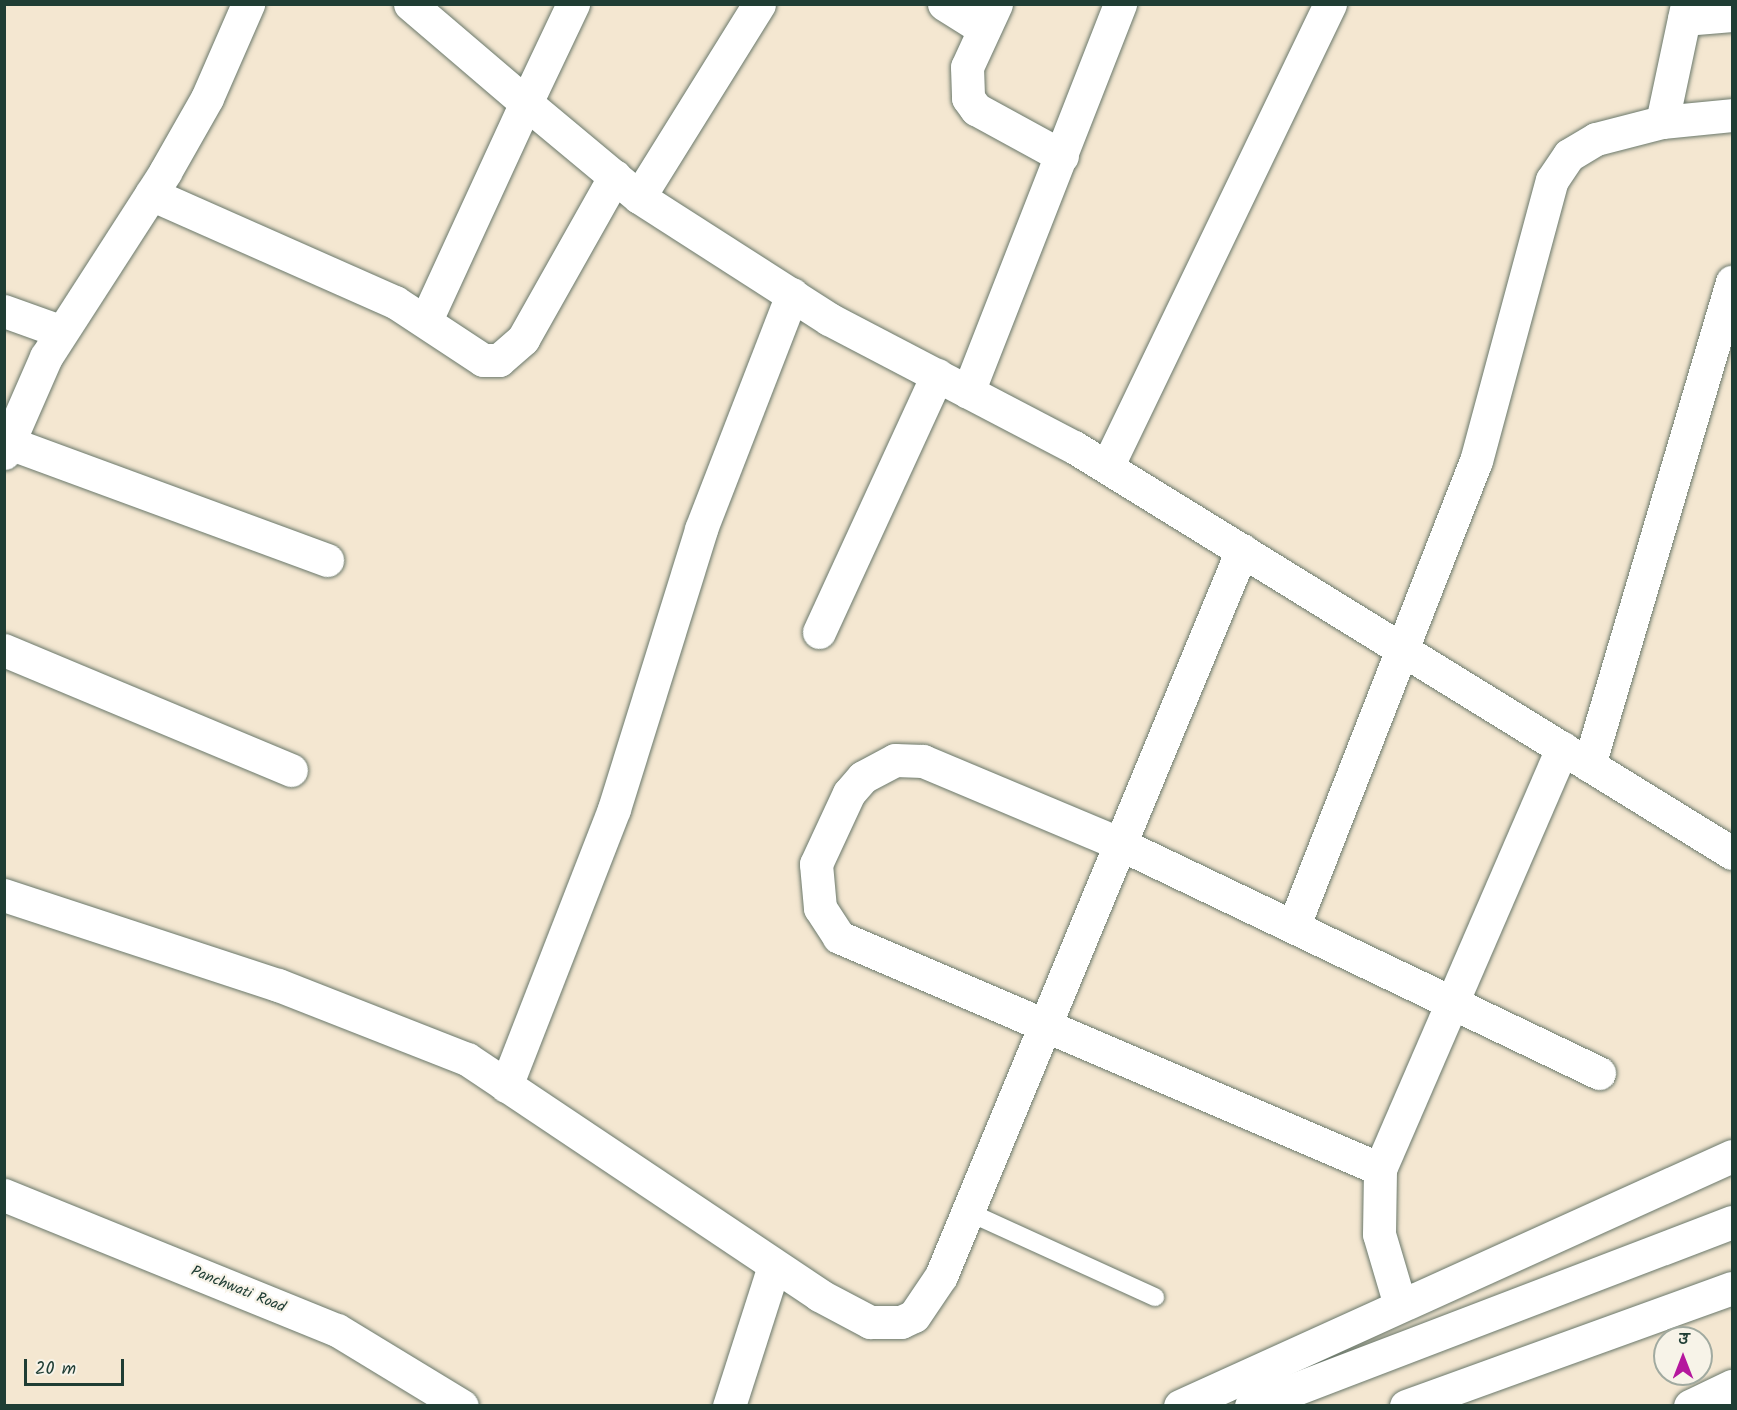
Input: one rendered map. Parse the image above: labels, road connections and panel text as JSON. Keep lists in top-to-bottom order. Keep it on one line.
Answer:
{"streets":{"street":["Panchwati Road"]},"scale_bar":"20 m","north":"top"}
